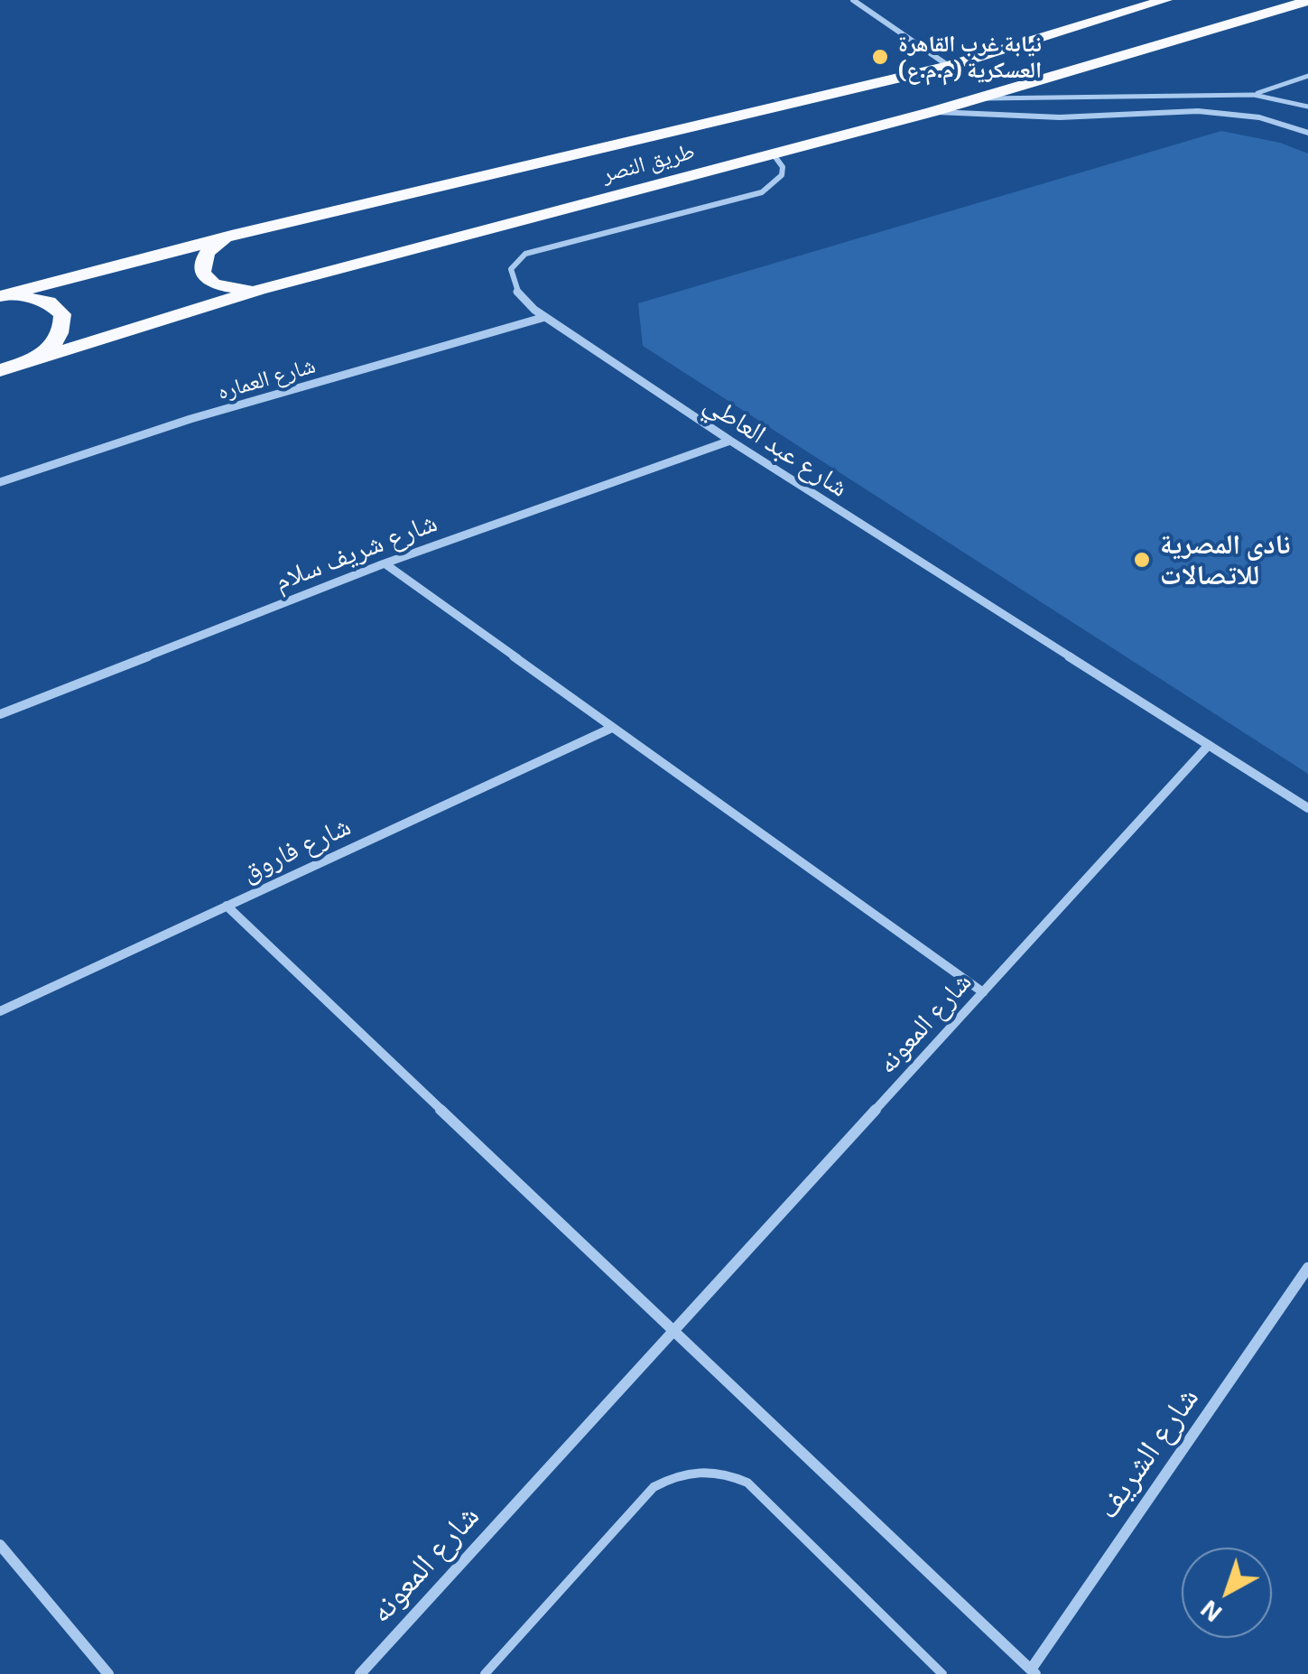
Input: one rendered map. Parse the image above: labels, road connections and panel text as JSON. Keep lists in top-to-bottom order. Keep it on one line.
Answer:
{"streets":{"highway":["طريق النصر"],"street":["شارع العماره","شارع عبد العاطي","شارع شريف سلام","شارع فاروق","شارع المعونه","شارع الشريف"]},"crossings":[["طريق النصر","شارع عبد العاطي"],["شارع العماره","شارع عبد العاطي"],["شارع عبد العاطي","شارع شريف سلام"],["شارع عبد العاطي","شارع المعونه"]],"places":["نيابة غرب القاهرة العسكرية (م.م.ع)","نادى المصرية للاتصالات"],"north":"bottom left"}
